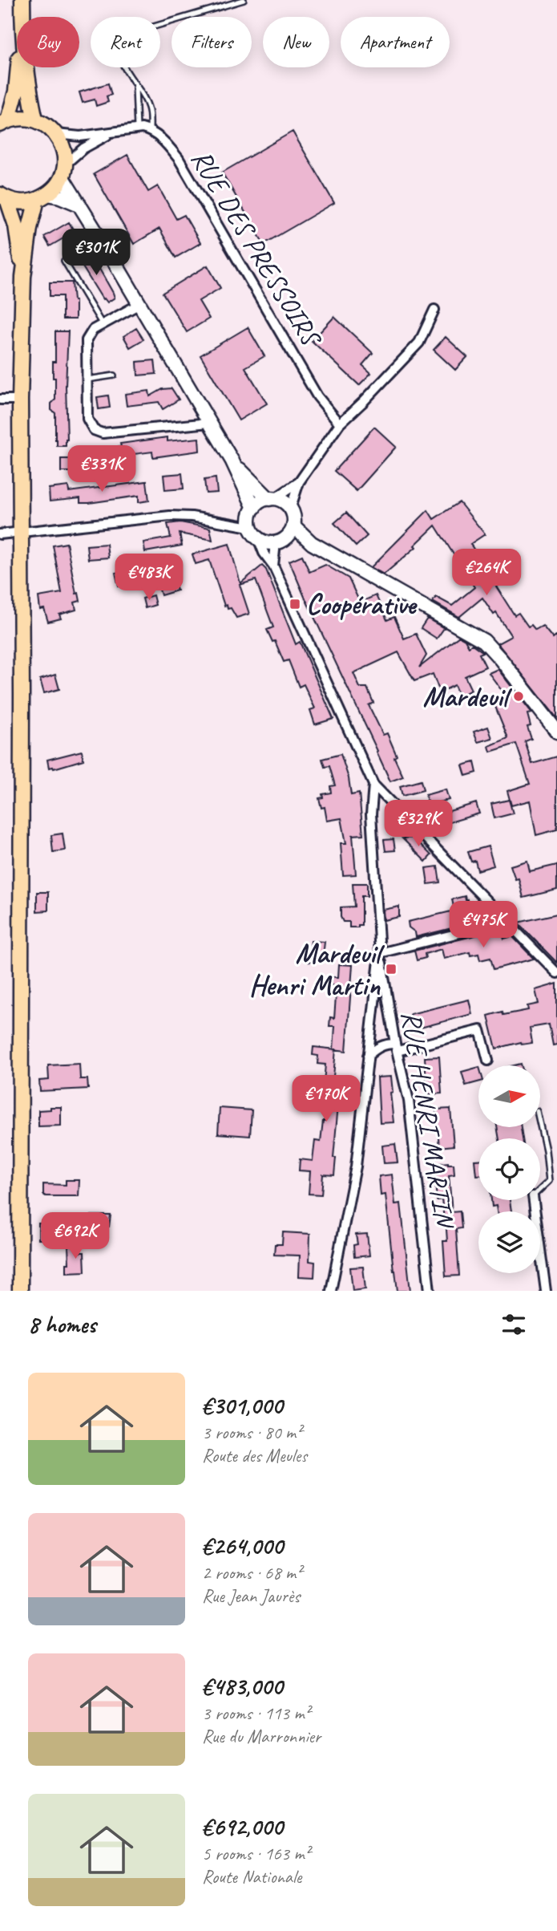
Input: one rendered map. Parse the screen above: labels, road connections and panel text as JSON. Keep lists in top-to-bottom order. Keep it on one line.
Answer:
{"streets":{"street":["RUE DES PRESSOIRS","RUE HENRI MARTIN"]},"places":{"transit":["Coopérative","Mardeuil Henri Martin"],"other":["Mardeuil"]},"north":"right","page":{"chip":["Buy","Rent","Filters","New","Apartment"],"price":["€301K","€331K","€264K","€483K","€329K","€475K","€170K","€692K"],"heading":"8 homes","list":[{"name":"€301,000","note":"3 rooms · 80 m² · Route des Meules"},{"name":"€264,000","note":"2 rooms · 68 m² · Rue Jean Jaurès"},{"name":"€483,000","note":"3 rooms · 113 m² · Rue du Marronnier"},{"name":"€692,000","note":"5 rooms · 163 m² · Route Nationale"}]}}
